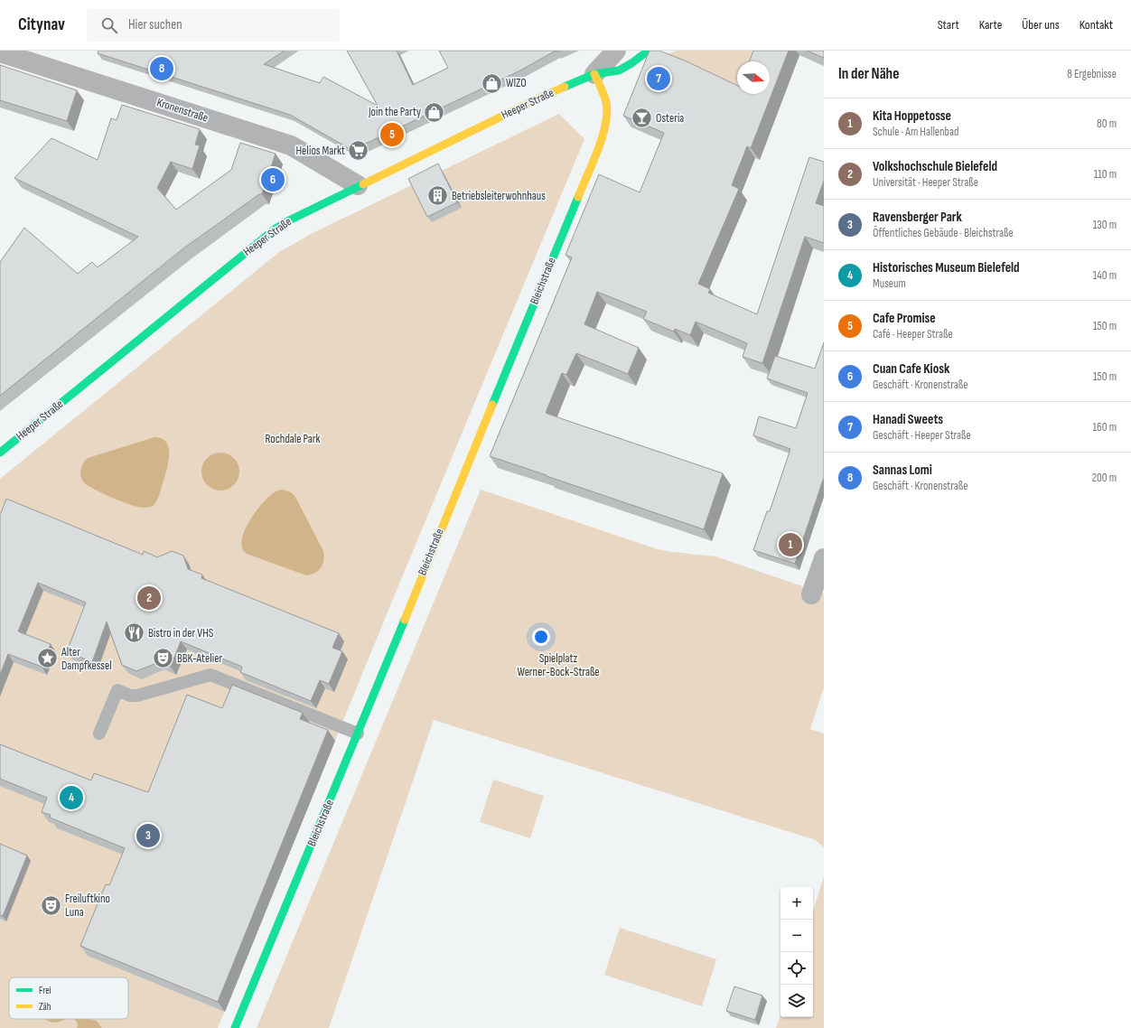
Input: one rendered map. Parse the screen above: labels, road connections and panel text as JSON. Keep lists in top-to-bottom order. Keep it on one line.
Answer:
{"streets":{"street":["Heeper Straße","Kronenstraße","Bleichstraße"]},"crossings":[["Heeper Straße","Kronenstraße"],["Heeper Straße","Bleichstraße"]],"parks":["Rochdale Park","Spielplatz Werner-Bock-Straße"],"places":{"shop":["WIZO","Join the Party"],"bar":["Osteria"],"supermarket":["Helios Markt"],"building":["Betriebsleiterwohnhaus"],"restaurant":["Bistro in der VHS"],"place":["Alter Dampfkessel"],"theatre":["BBK-Atelier","Freiluftkino Luna"]},"legend":["Frei","Zäh"],"north":"right","page":{"header":"Citynav","search":"Hier suchen","nav":["Start","Karte","Über uns","Kontakt"],"heading":["In der Nähe","8 Ergebnisse"],"pins":["8","7","5","6","1","2","4","3"],"list":[{"mark":"1","name":"Kita Hoppetosse","note":"Schule · Am Hallenbad","value":"80 m"},{"mark":"2","name":"Volkshochschule Bielefeld","note":"Universität · Heeper Straße","value":"110 m"},{"mark":"3","name":"Ravensberger Park","note":"Öffentliches Gebäude · Bleichstraße","value":"130 m"},{"mark":"4","name":"Historisches Museum Bielefeld","note":"Museum","value":"140 m"},{"mark":"5","name":"Cafe Promise","note":"Café · Heeper Straße","value":"150 m"},{"mark":"6","name":"Cuan Cafe Kiosk","note":"Geschäft · Kronenstraße","value":"150 m"},{"mark":"7","name":"Hanadi Sweets","note":"Geschäft · Heeper Straße","value":"160 m"},{"mark":"8","name":"Sannas Lomi","note":"Geschäft · Kronenstraße","value":"200 m"}],"map_buttons":["+","−"]}}
